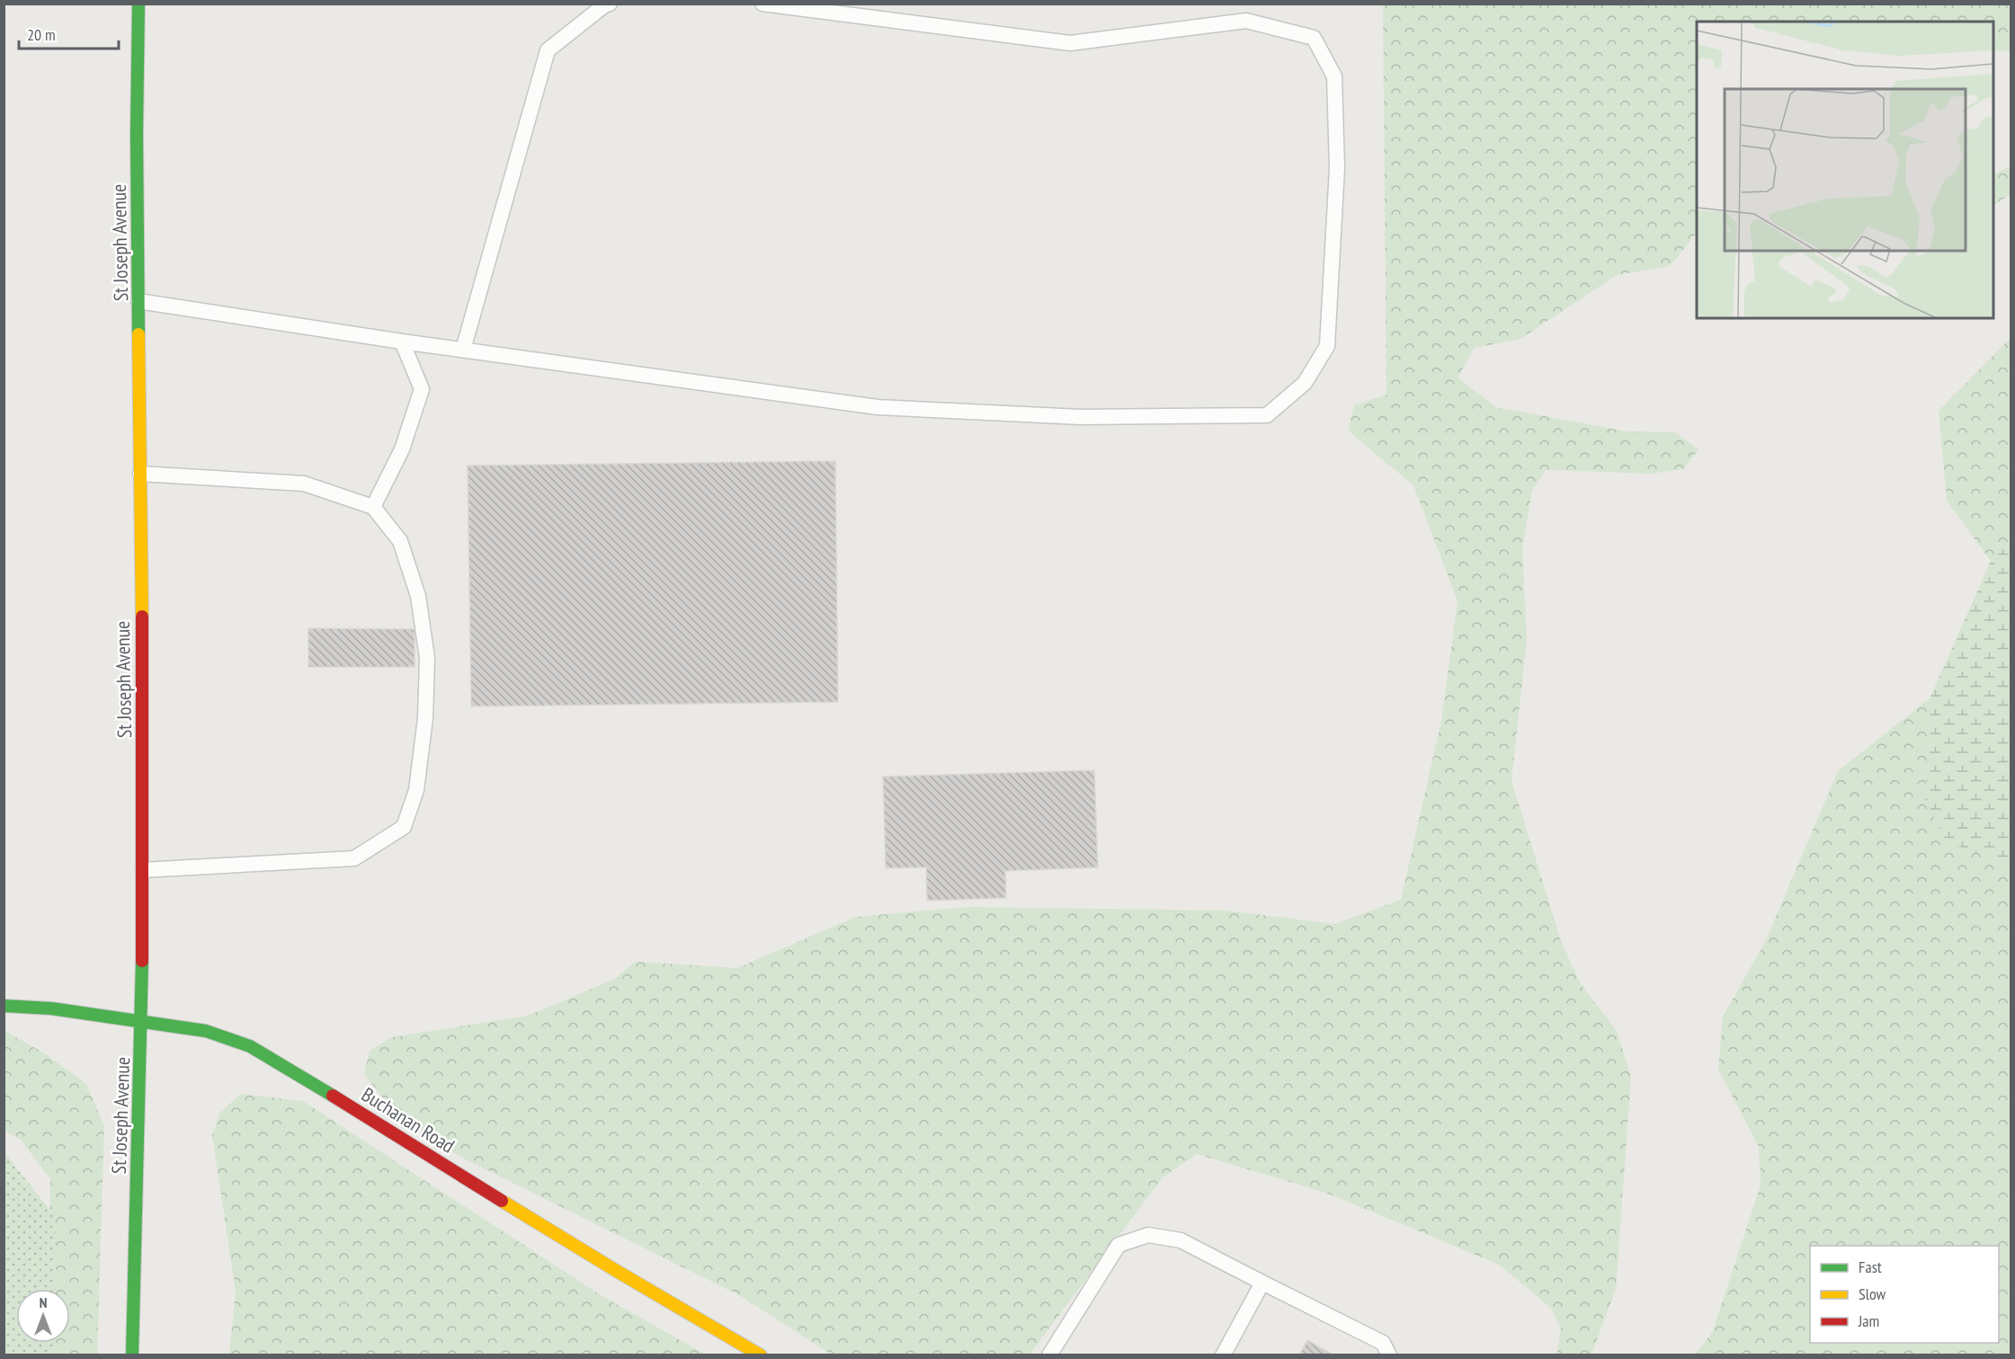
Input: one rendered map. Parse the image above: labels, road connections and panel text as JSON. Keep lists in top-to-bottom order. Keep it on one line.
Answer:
{"streets":{"main road":["St Joseph Avenue","Buchanan Road"]},"crossings":[["St Joseph Avenue","Buchanan Road"]],"legend":["Fast","Slow","Jam"],"scale_bar":"20 m","north":"top"}
